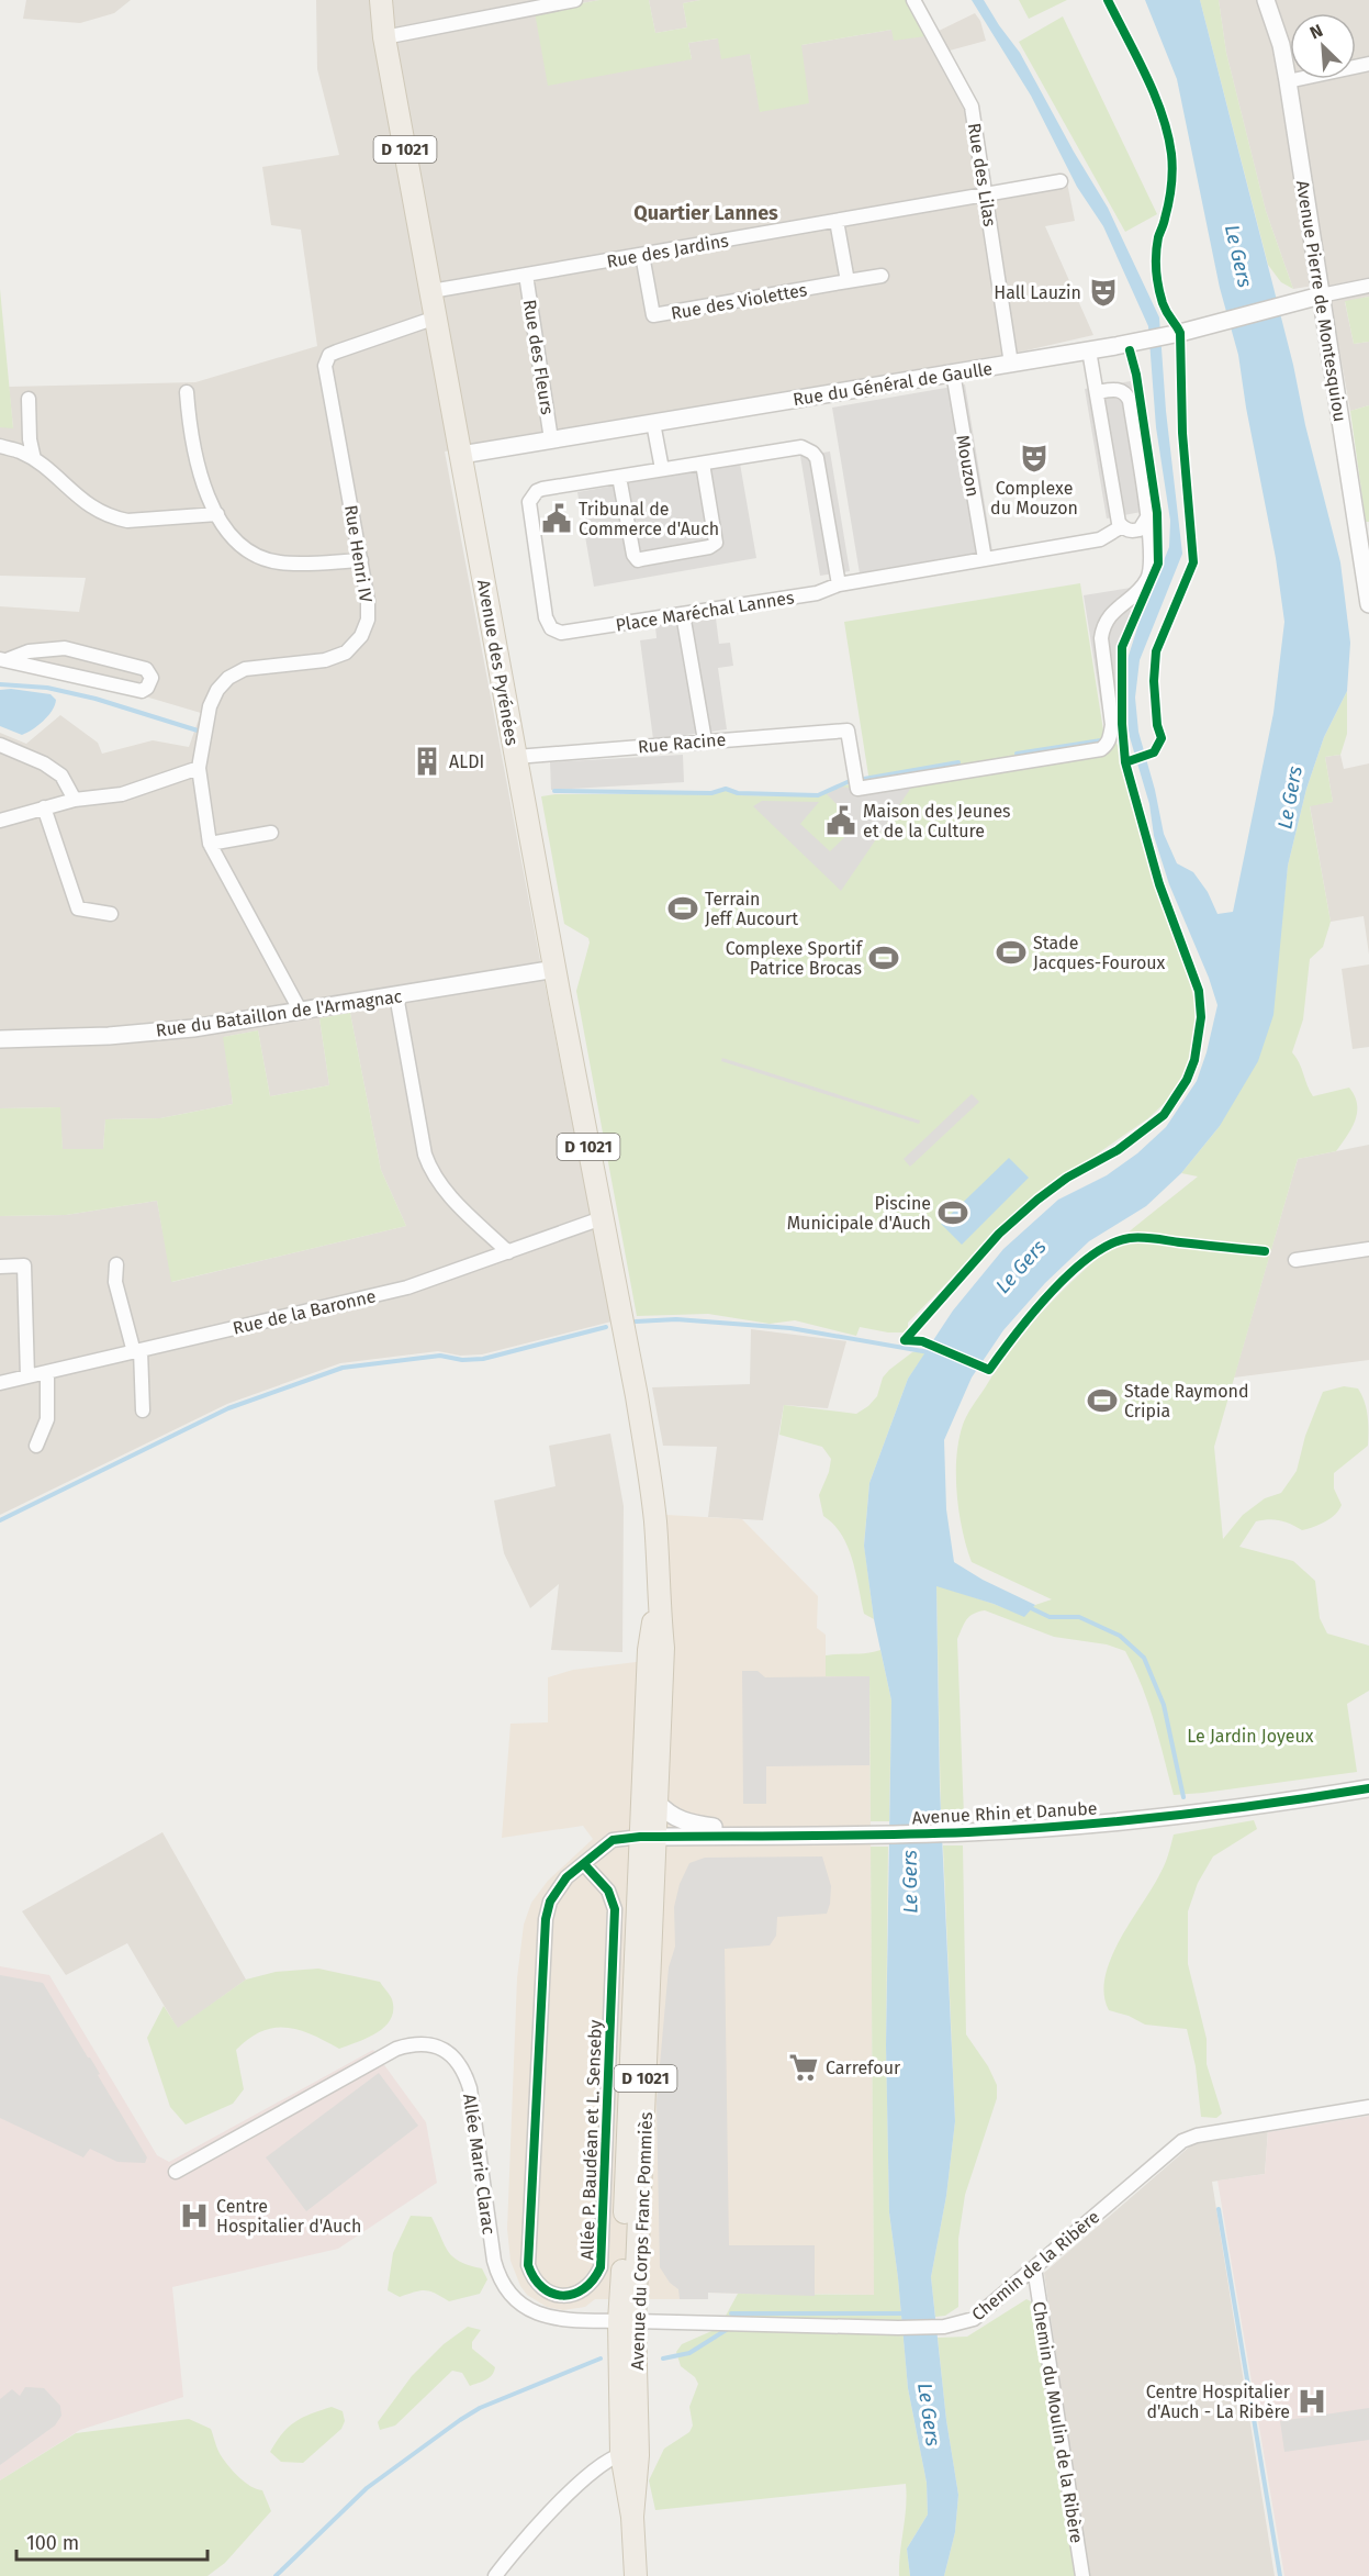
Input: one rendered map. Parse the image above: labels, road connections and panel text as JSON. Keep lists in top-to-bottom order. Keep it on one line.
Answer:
{"streets":{"main road":["D 1021","Avenue des Pyrénées","Avenue du Corps Franc Pommiès"],"street":["Rue des Lilas","Rue des Jardins","Rue des Violettes","Avenue Pierre de Montesquiou","Rue des Fleurs","Rue du Général de Gaulle","Mouzon","Rue Henri IV","Place Maréchal Lannes","Rue Racine","Rue du Bataillon de l'Armagnac","Rue de la Baronne","Avenue Rhin et Danube","Allée P. Baudéan et L. Senseby","Allée Marie Clarac","Chemin de la Ribère","Chemin du Moulin de la Ribère"]},"crossings":[["D 1021","Avenue du Corps Franc Pommiès"],["Rue des Lilas","Rue des Jardins"],["Rue des Lilas","Rue du Général de Gaulle"],["Rue des Jardins","Rue des Violettes"],["Rue des Jardins","Rue des Fleurs"],["Rue des Jardins","Avenue des Pyrénées"],["Avenue Pierre de Montesquiou","Rue du Général de Gaulle"],["Rue des Fleurs","Rue du Général de Gaulle"],["Rue du Général de Gaulle","Mouzon"],["Rue du Général de Gaulle","Avenue des Pyrénées"],["Rue Henri IV","Avenue des Pyrénées"],["Rue Henri IV","Rue du Bataillon de l'Armagnac"],["Avenue des Pyrénées","Rue Racine"],["Avenue des Pyrénées","Rue du Bataillon de l'Armagnac"],["Avenue des Pyrénées","Rue de la Baronne"],["Avenue des Pyrénées","Avenue du Corps Franc Pommiès"],["Avenue Rhin et Danube","Avenue du Corps Franc Pommiès"],["Allée Marie Clarac","Avenue du Corps Franc Pommiès"],["Allée Marie Clarac","Chemin de la Ribère"],["Avenue du Corps Franc Pommiès","Chemin de la Ribère"],["Chemin de la Ribère","Chemin du Moulin de la Ribère"]],"districts":["Quartier Lannes"],"water":["Le Gers"],"parks":["Le Jardin Joyeux"],"places":{"theatre":["Hall Lauzin","Complexe du Mouzon"],"public building":["Tribunal de Commerce d'Auch","Maison des Jeunes et de la Culture"],"building":["ALDI"],"sports":["Terrain Jeff Aucourt","Stade Jacques-Fouroux","Complexe Sportif Patrice Brocas","Piscine Municipale d'Auch","Stade Raymond Cripia"],"supermarket":["Carrefour"],"hospital":["Centre Hospitalier d'Auch","Centre Hospitalier d'Auch - La Ribère"]},"scale_bar":"100 m","north":"top left"}
